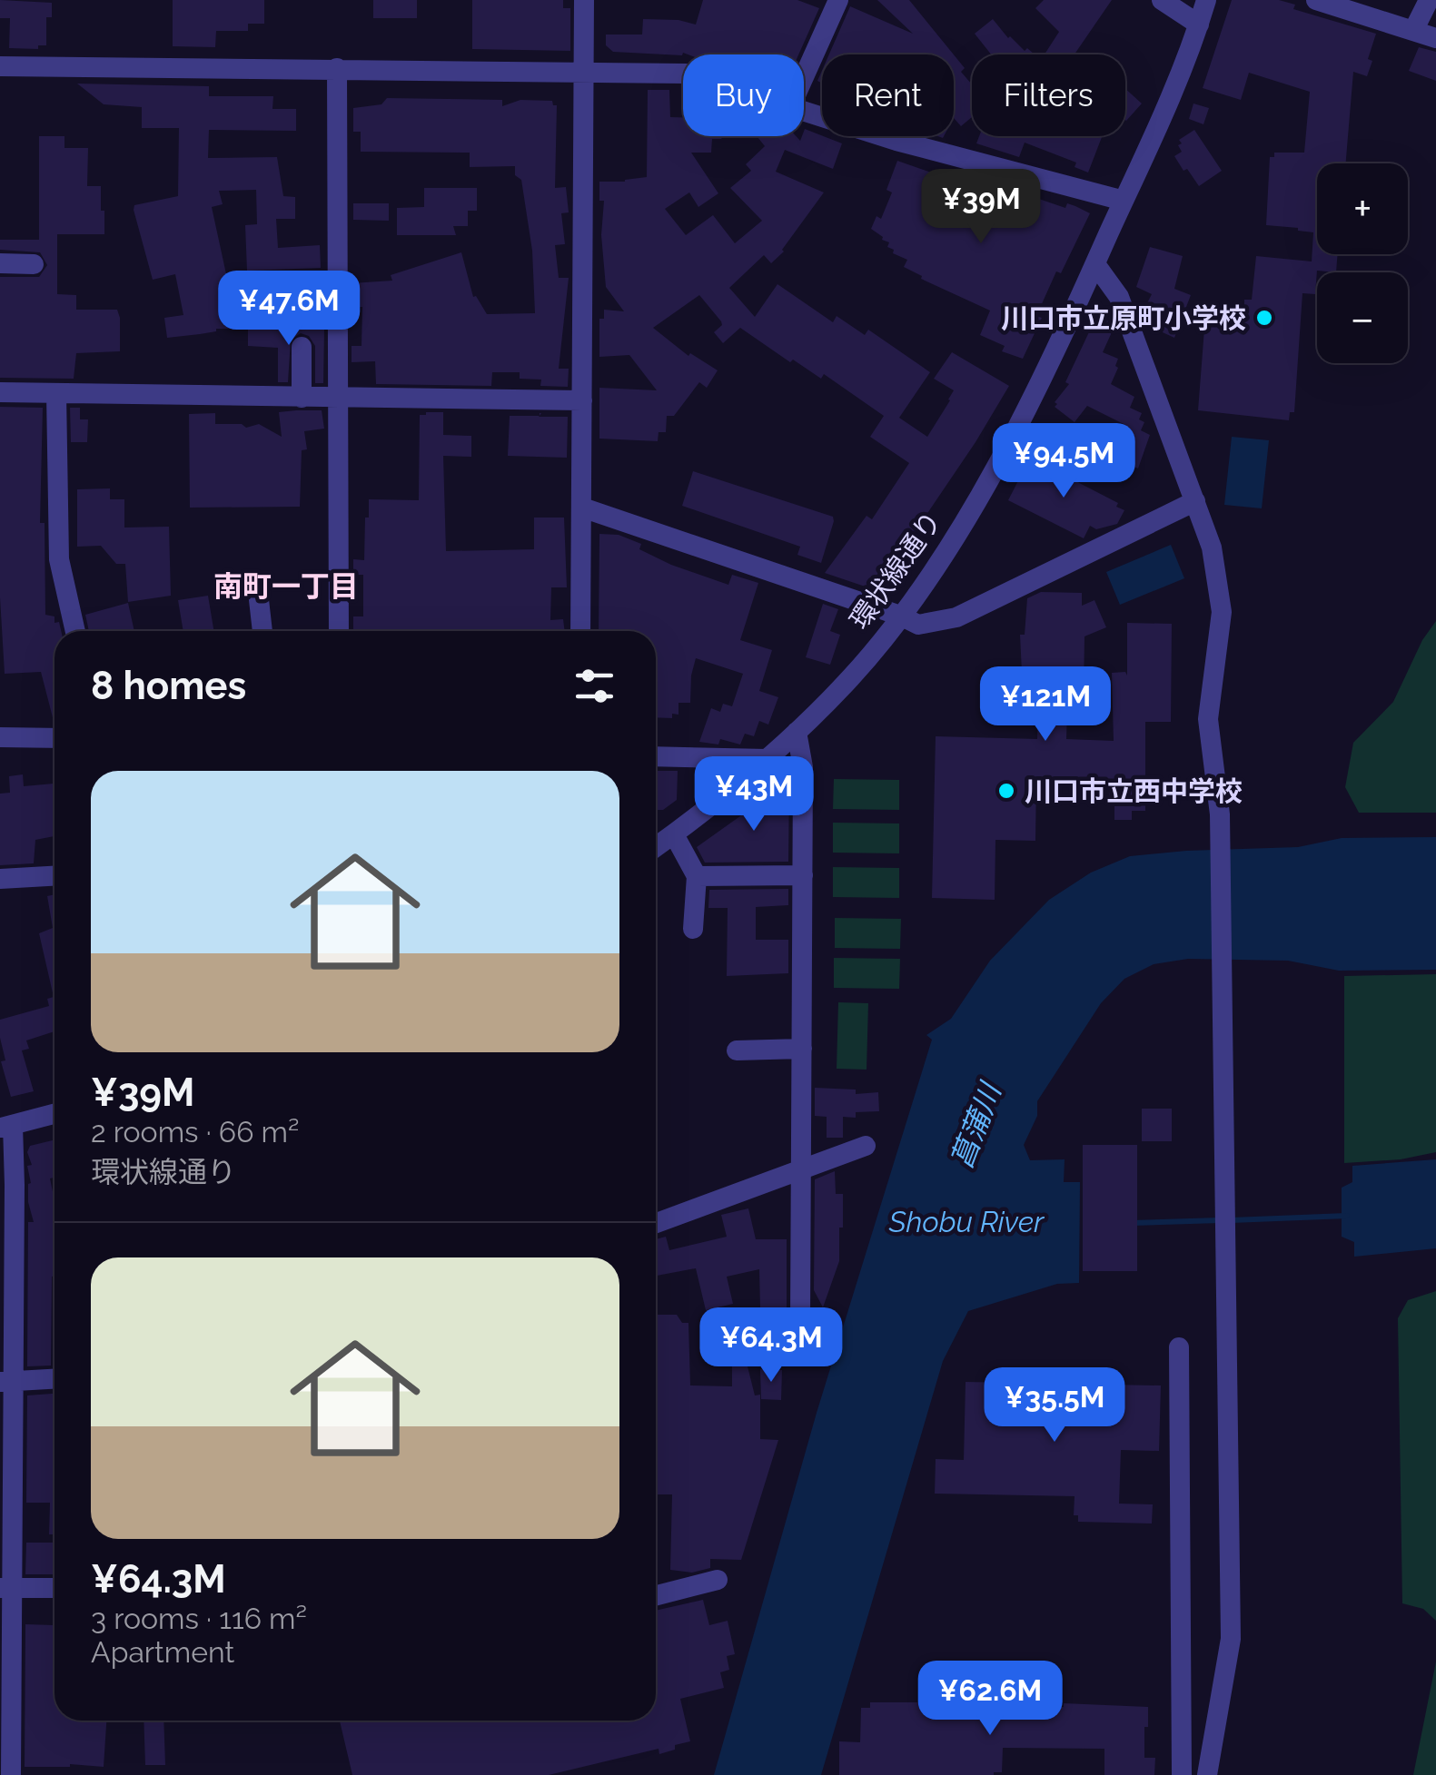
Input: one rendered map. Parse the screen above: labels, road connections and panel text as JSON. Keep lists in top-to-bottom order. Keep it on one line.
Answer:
{"streets":{"street":["環状線通り"]},"districts":["南町一丁目"],"water":["菖蒲川","Shobu River"],"places":["川口市立原町小学校","川口市立西中学校"],"page":{"chip":["Buy","Rent","Filters"],"map_buttons":["+","−"],"price":["¥39M","¥47.6M","¥94.5M","¥121M","¥43M","¥64.3M","¥35.5M","¥62.6M"],"heading":"8 homes","list":[{"name":"¥39M","note":"2 rooms · 66 m² · 環状線通り"},{"name":"¥64.3M","note":"3 rooms · 116 m² · Apartment"}]}}
